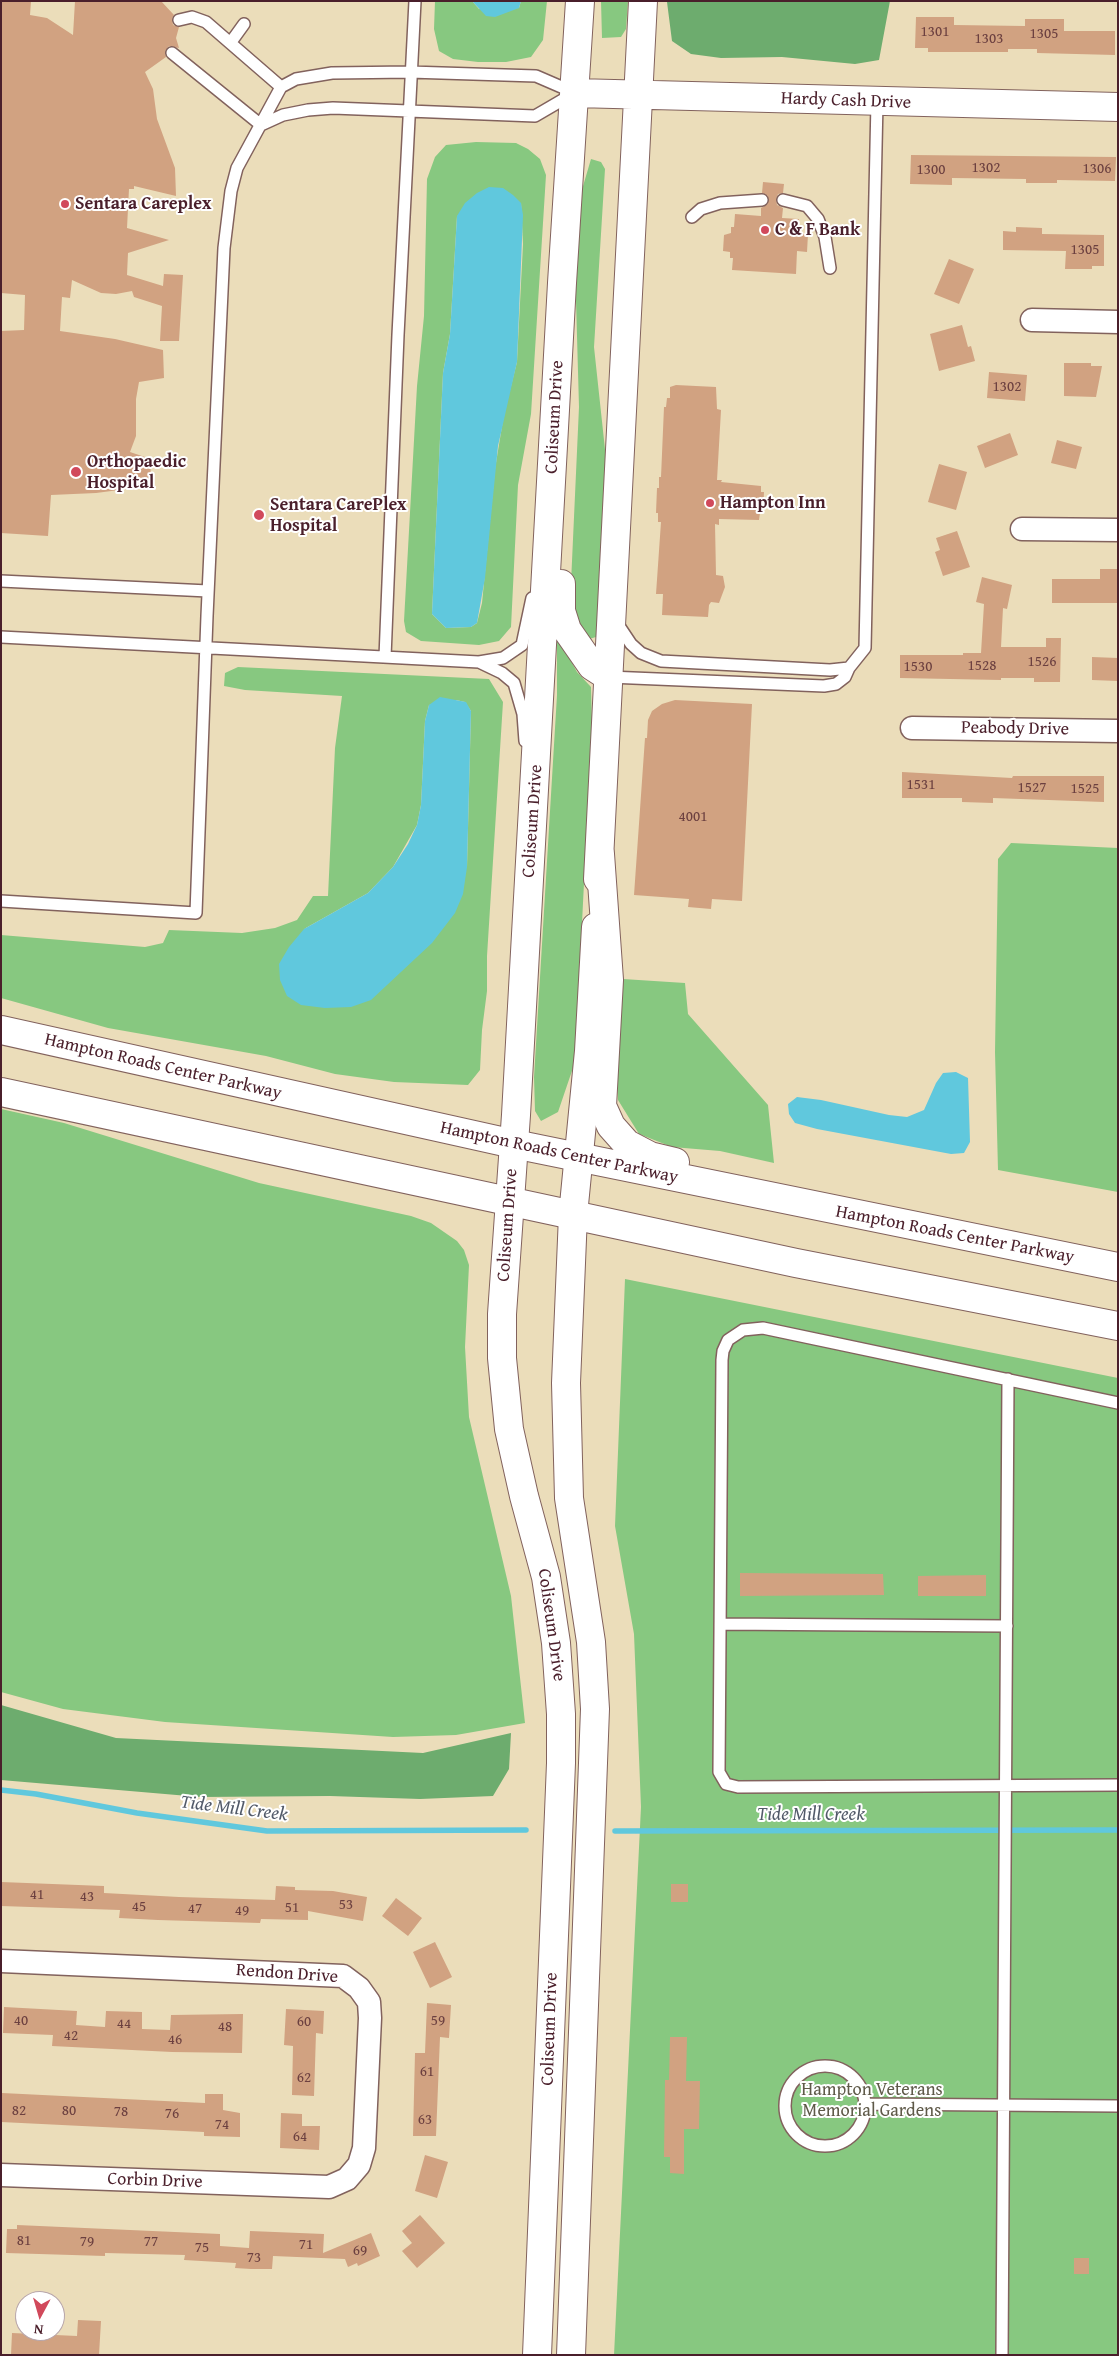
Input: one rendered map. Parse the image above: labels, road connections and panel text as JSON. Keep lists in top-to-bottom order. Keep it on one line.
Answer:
{"streets":{"street":["Hardy Cash Drive","Coliseum Drive","Peabody Drive","Hampton Roads Center Parkway","Rendon Drive","Corbin Drive"]},"crossings":[["Hardy Cash Drive","Coliseum Drive"],["Coliseum Drive","Hampton Roads Center Parkway"],["Rendon Drive","Corbin Drive"]],"water":["Tide Mill Creek"],"parks":["Hampton Veterans Memorial Gardens"],"places":["Sentara Careplex","C & F Bank","Orthopaedic Hospital","Hampton Inn","Sentara CarePlex Hospital"],"house_numbers":["1301","1305","1303","1302","1306","1300","1305","1302","1526","1528","1530","1531","1527","1525","4001","41","43","53","45","51","47","49","40","59","60","44","48","42","46","61","62","82","80","78","76","63","74","64","81","79","77","71","75","69","73"],"north":"bottom"}
